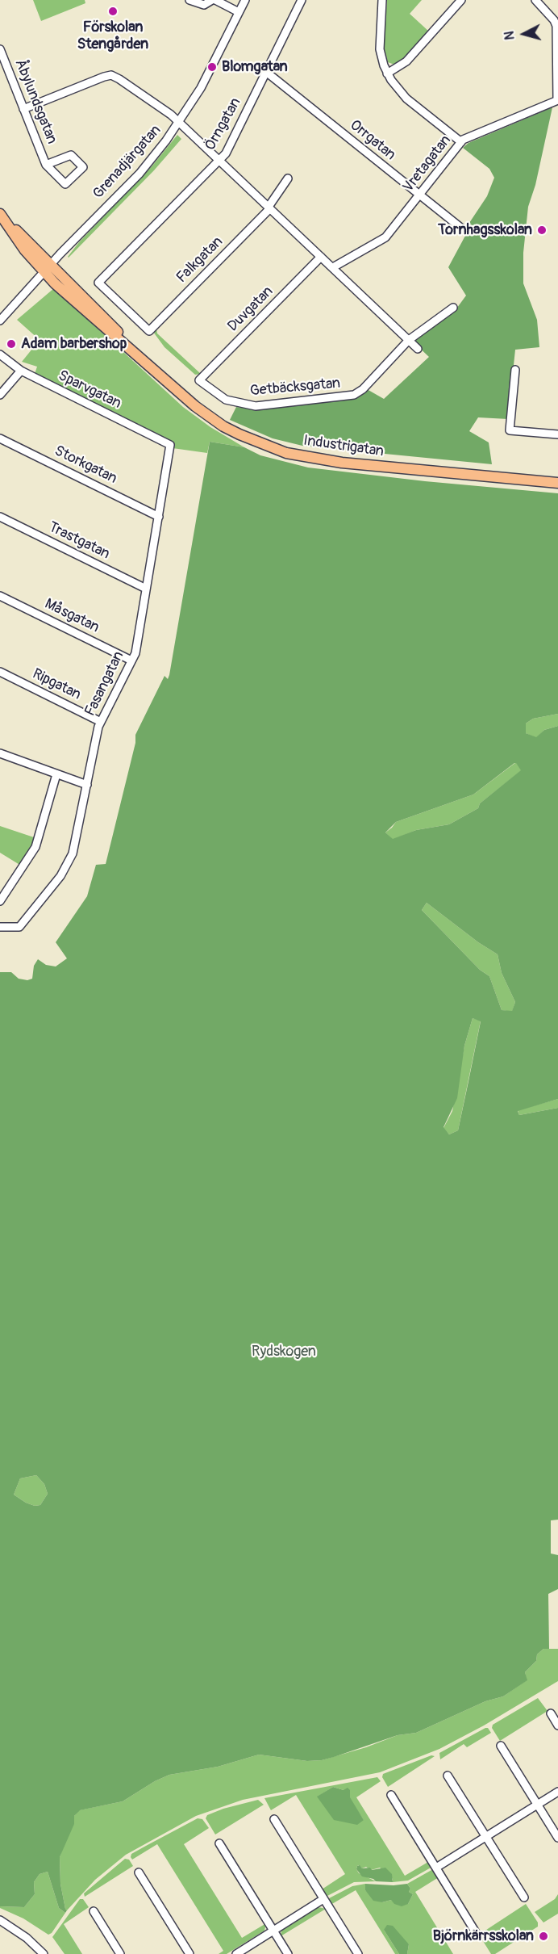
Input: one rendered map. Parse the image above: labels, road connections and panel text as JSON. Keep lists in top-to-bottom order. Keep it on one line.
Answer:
{"streets":{"main road":["Industrigatan"],"street":["Åbylundsgatan","Örngatan","Orrgatan","Grenadjärgatan","Vretagatan","Falkgatan","Duvgatan","Getbäcksgatan","Sparvgatan","Storkgatan","Trastgatan","Måsgatan","Fasangatan","Ripgatan"]},"crossings":[["Örngatan","Orrgatan"],["Örngatan","Falkgatan"],["Orrgatan","Vretagatan"],["Grenadjärgatan","Industrigatan"],["Duvgatan","Getbäcksgatan"],["Sparvgatan","Fasangatan"],["Storkgatan","Fasangatan"],["Trastgatan","Fasangatan"],["Måsgatan","Fasangatan"],["Fasangatan","Ripgatan"]],"parks":["Rydskogen"],"places":["Förskolan Stengården","Blomgatan","Tornhagsskolan","Adam barbershop","Björnkärrsskolan"],"north":"left"}
